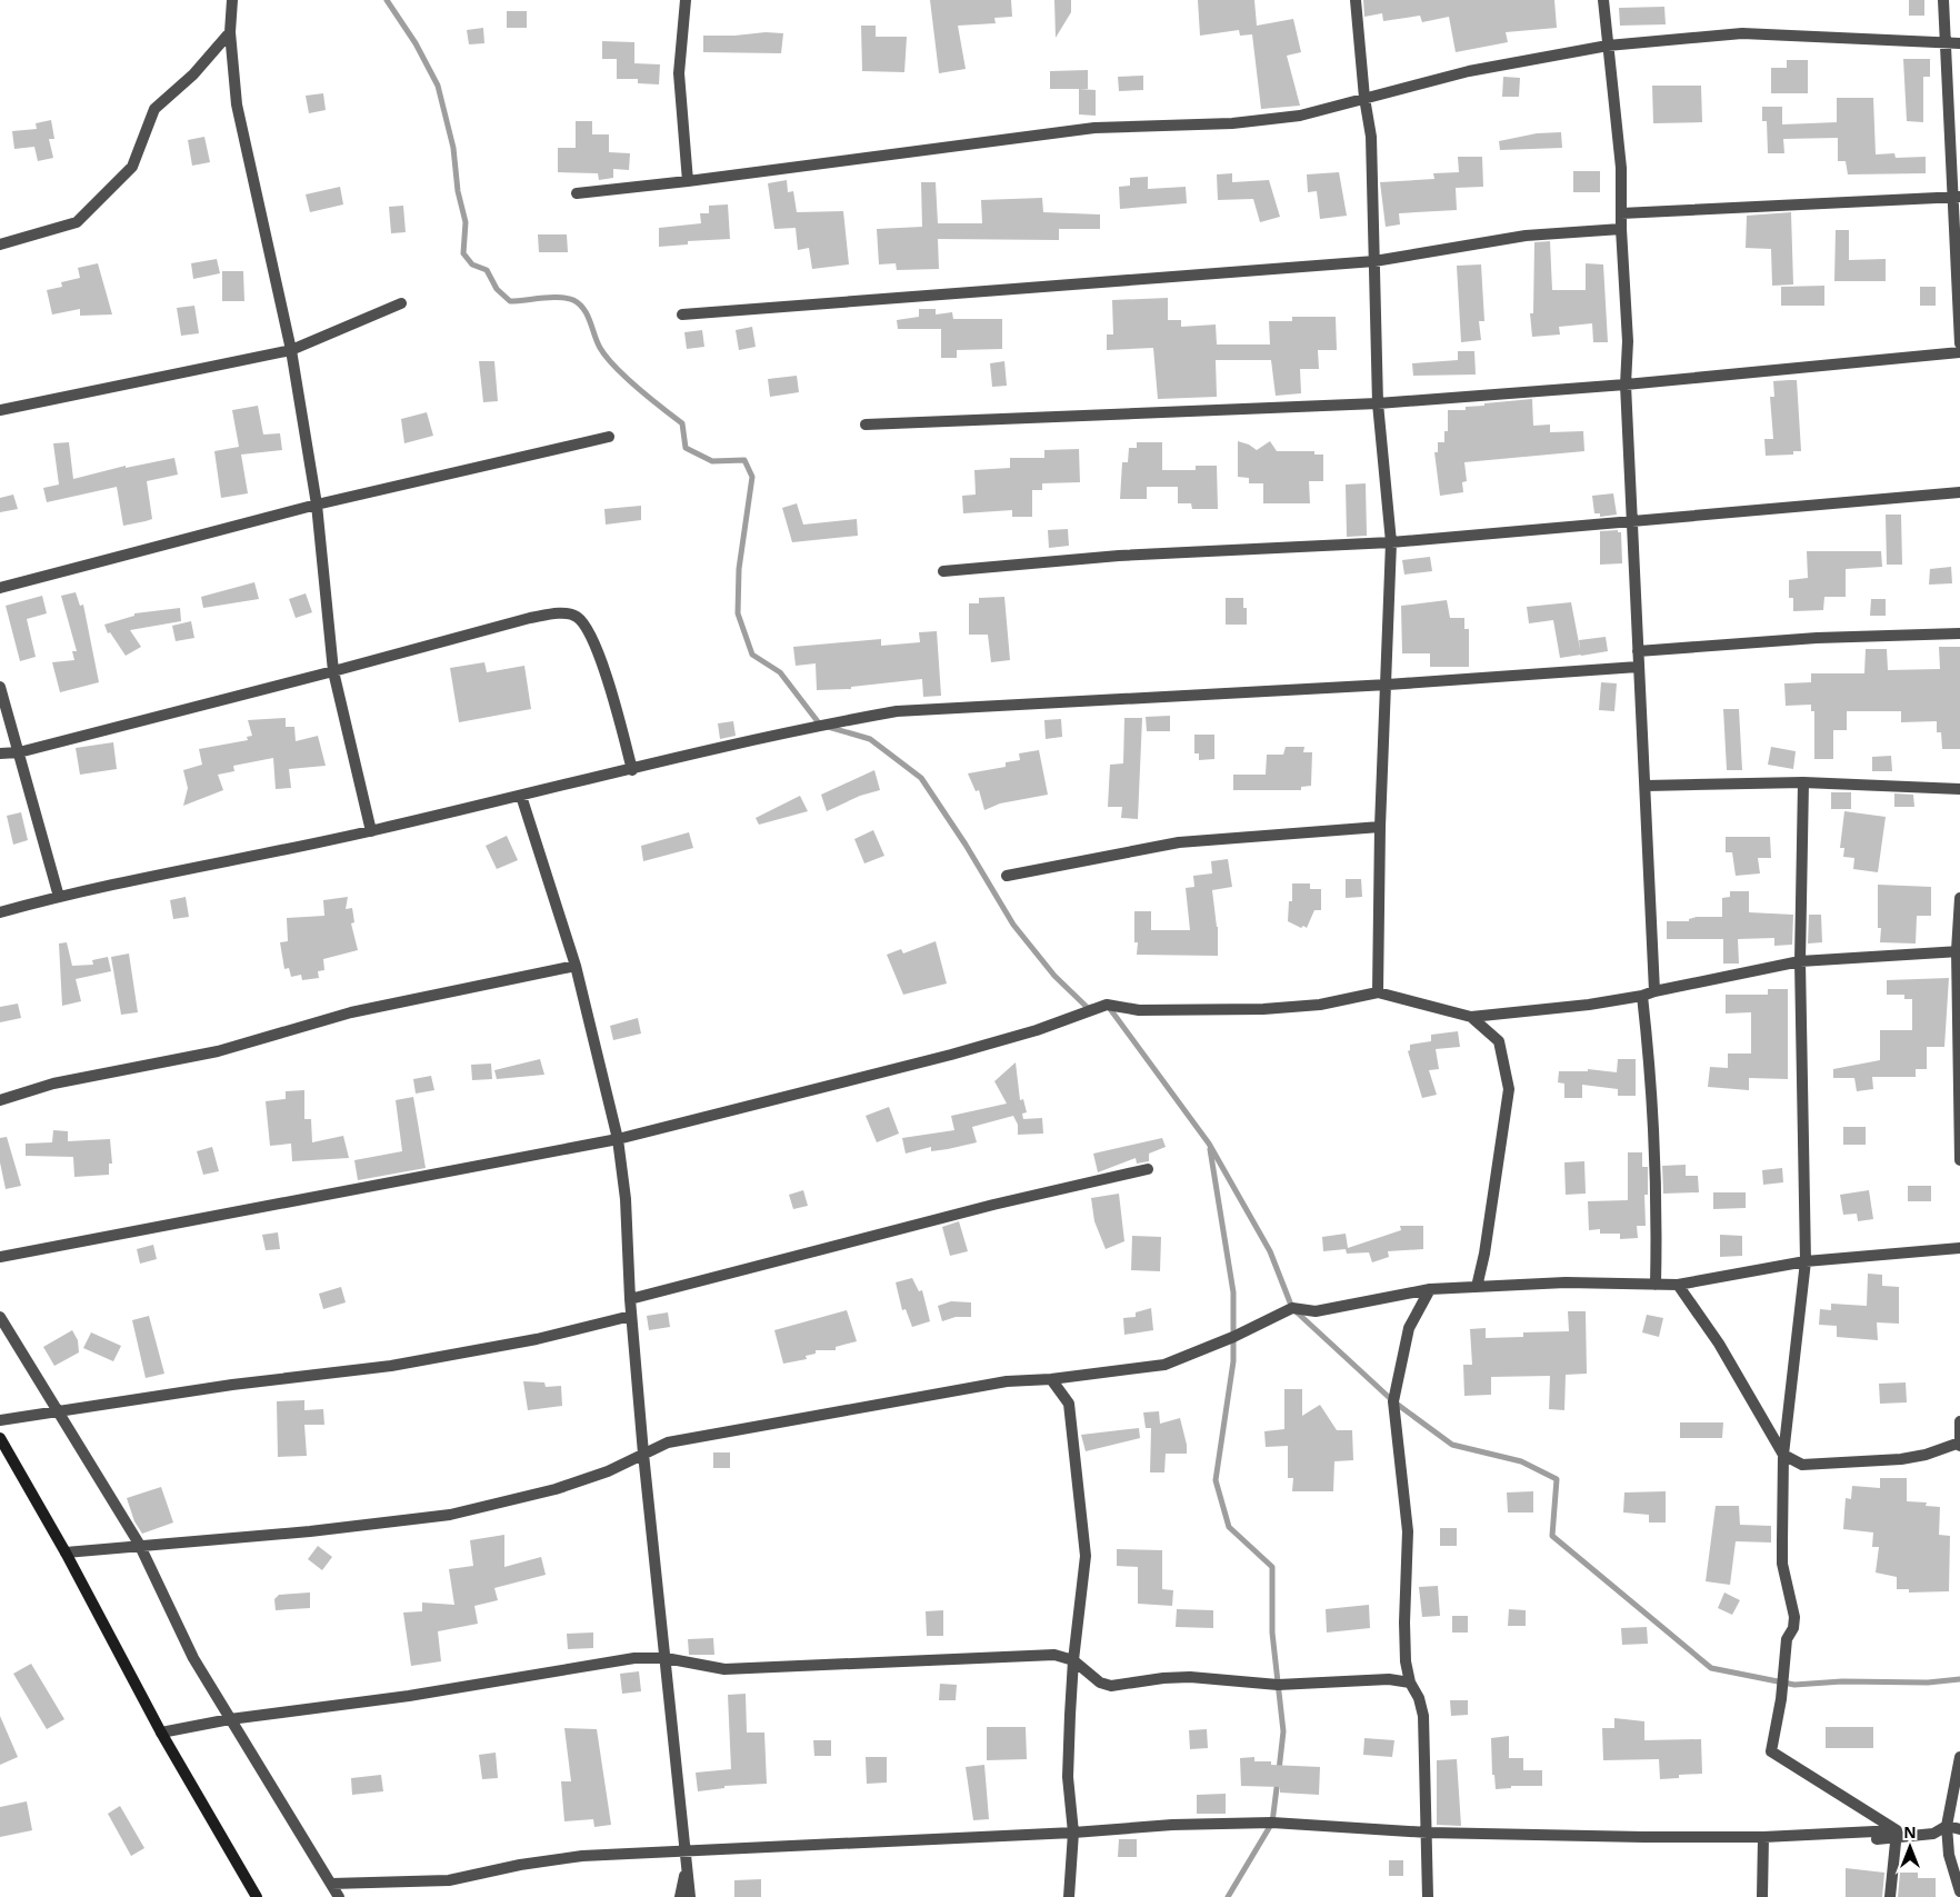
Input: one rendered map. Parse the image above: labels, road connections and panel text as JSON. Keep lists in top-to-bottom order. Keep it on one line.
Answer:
{"north":"top"}
